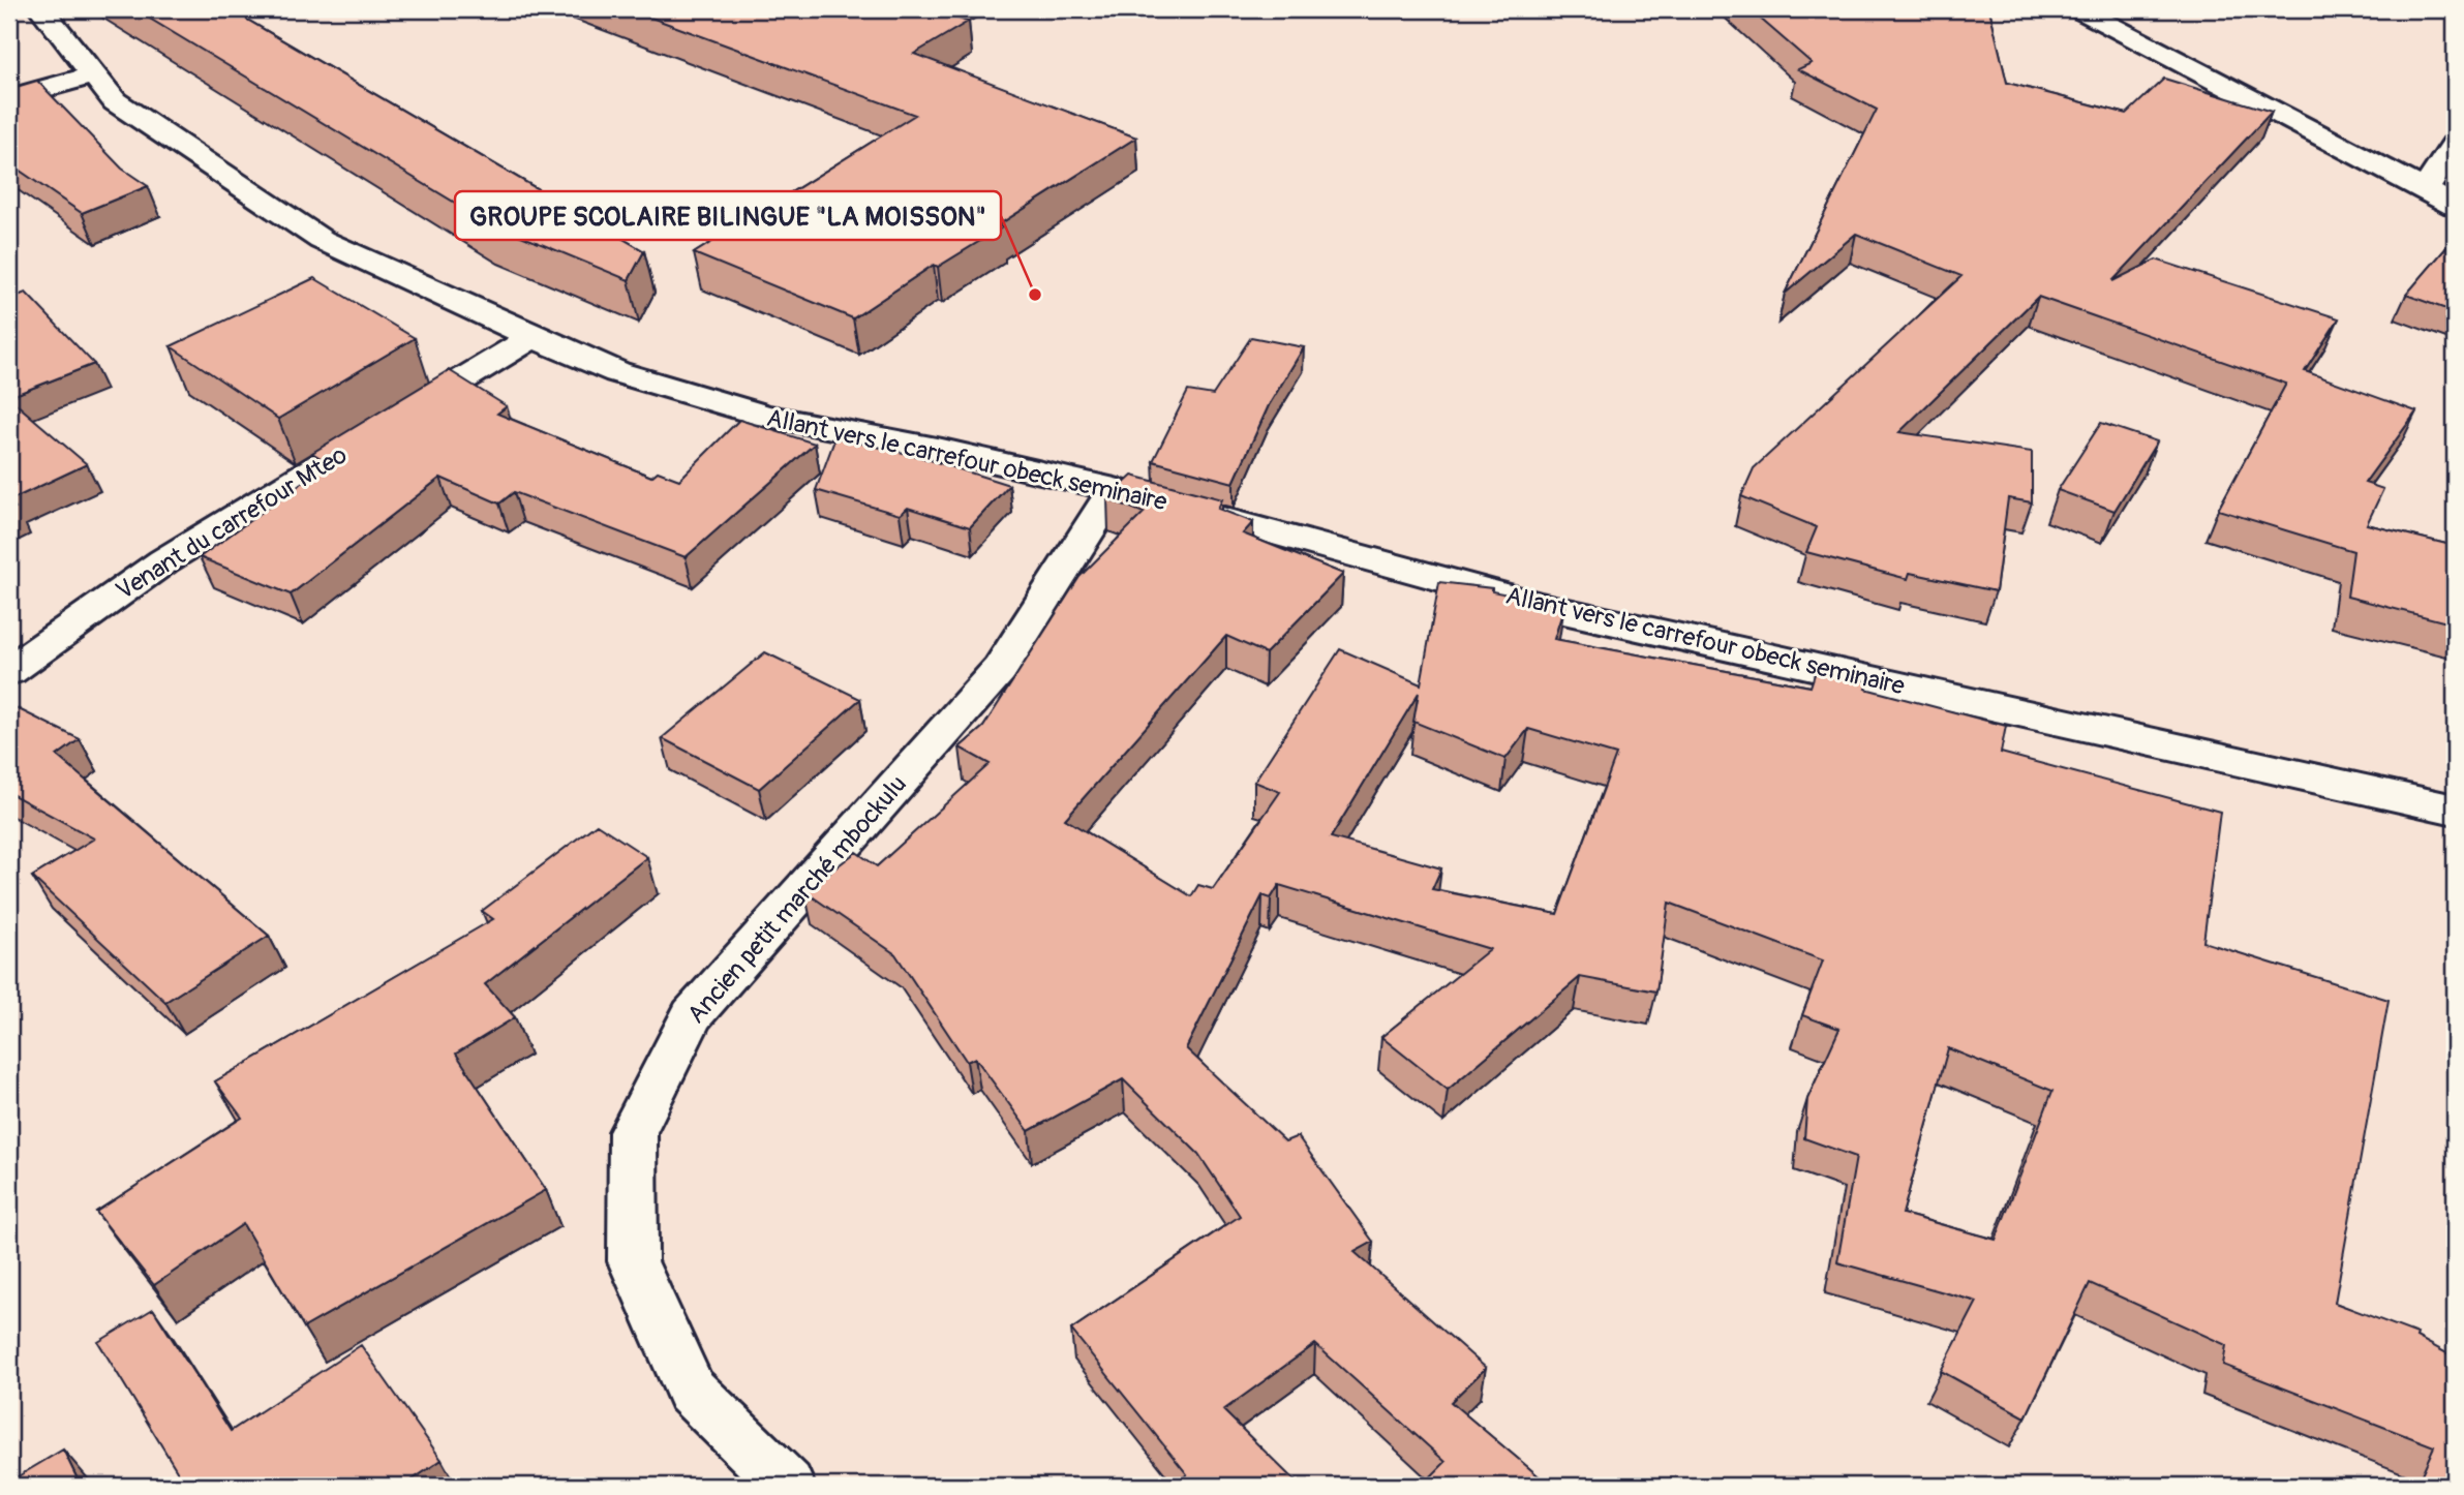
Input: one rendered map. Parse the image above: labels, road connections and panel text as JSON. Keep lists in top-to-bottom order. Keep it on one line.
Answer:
{"streets":{"street":["Allant vers le carrefour obeck seminaire","Venant du carrefour Mteo","Ancien petit marché mbockulu"]},"crossings":[["Allant vers le carrefour obeck seminaire","Venant du carrefour Mteo"],["Allant vers le carrefour obeck seminaire","Ancien petit marché mbockulu"]],"places":["GROUPE SCOLAIRE BILINGUE \"LA MOISSON\""]}
